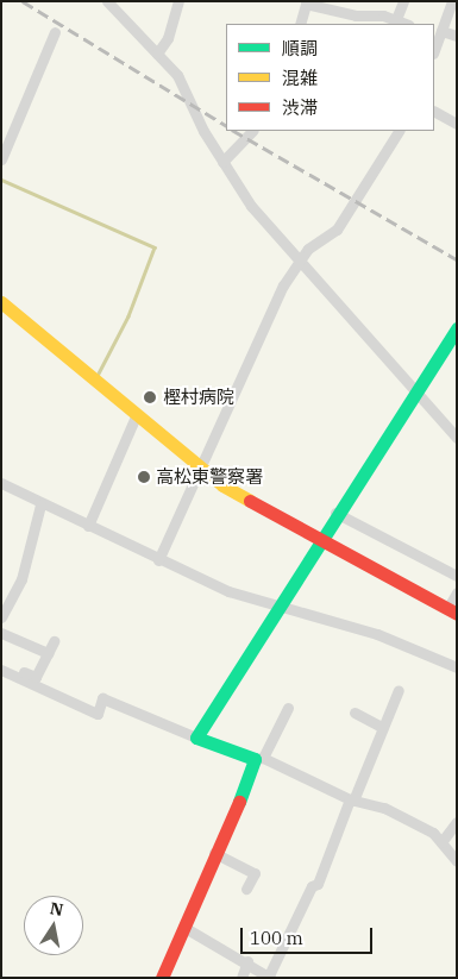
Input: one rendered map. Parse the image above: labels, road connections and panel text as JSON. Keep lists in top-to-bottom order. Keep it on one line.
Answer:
{"places":["樫村病院","高松東警察署"],"legend":["順調","混雑","渋滞"],"scale_bar":"100 m","north":"top"}
